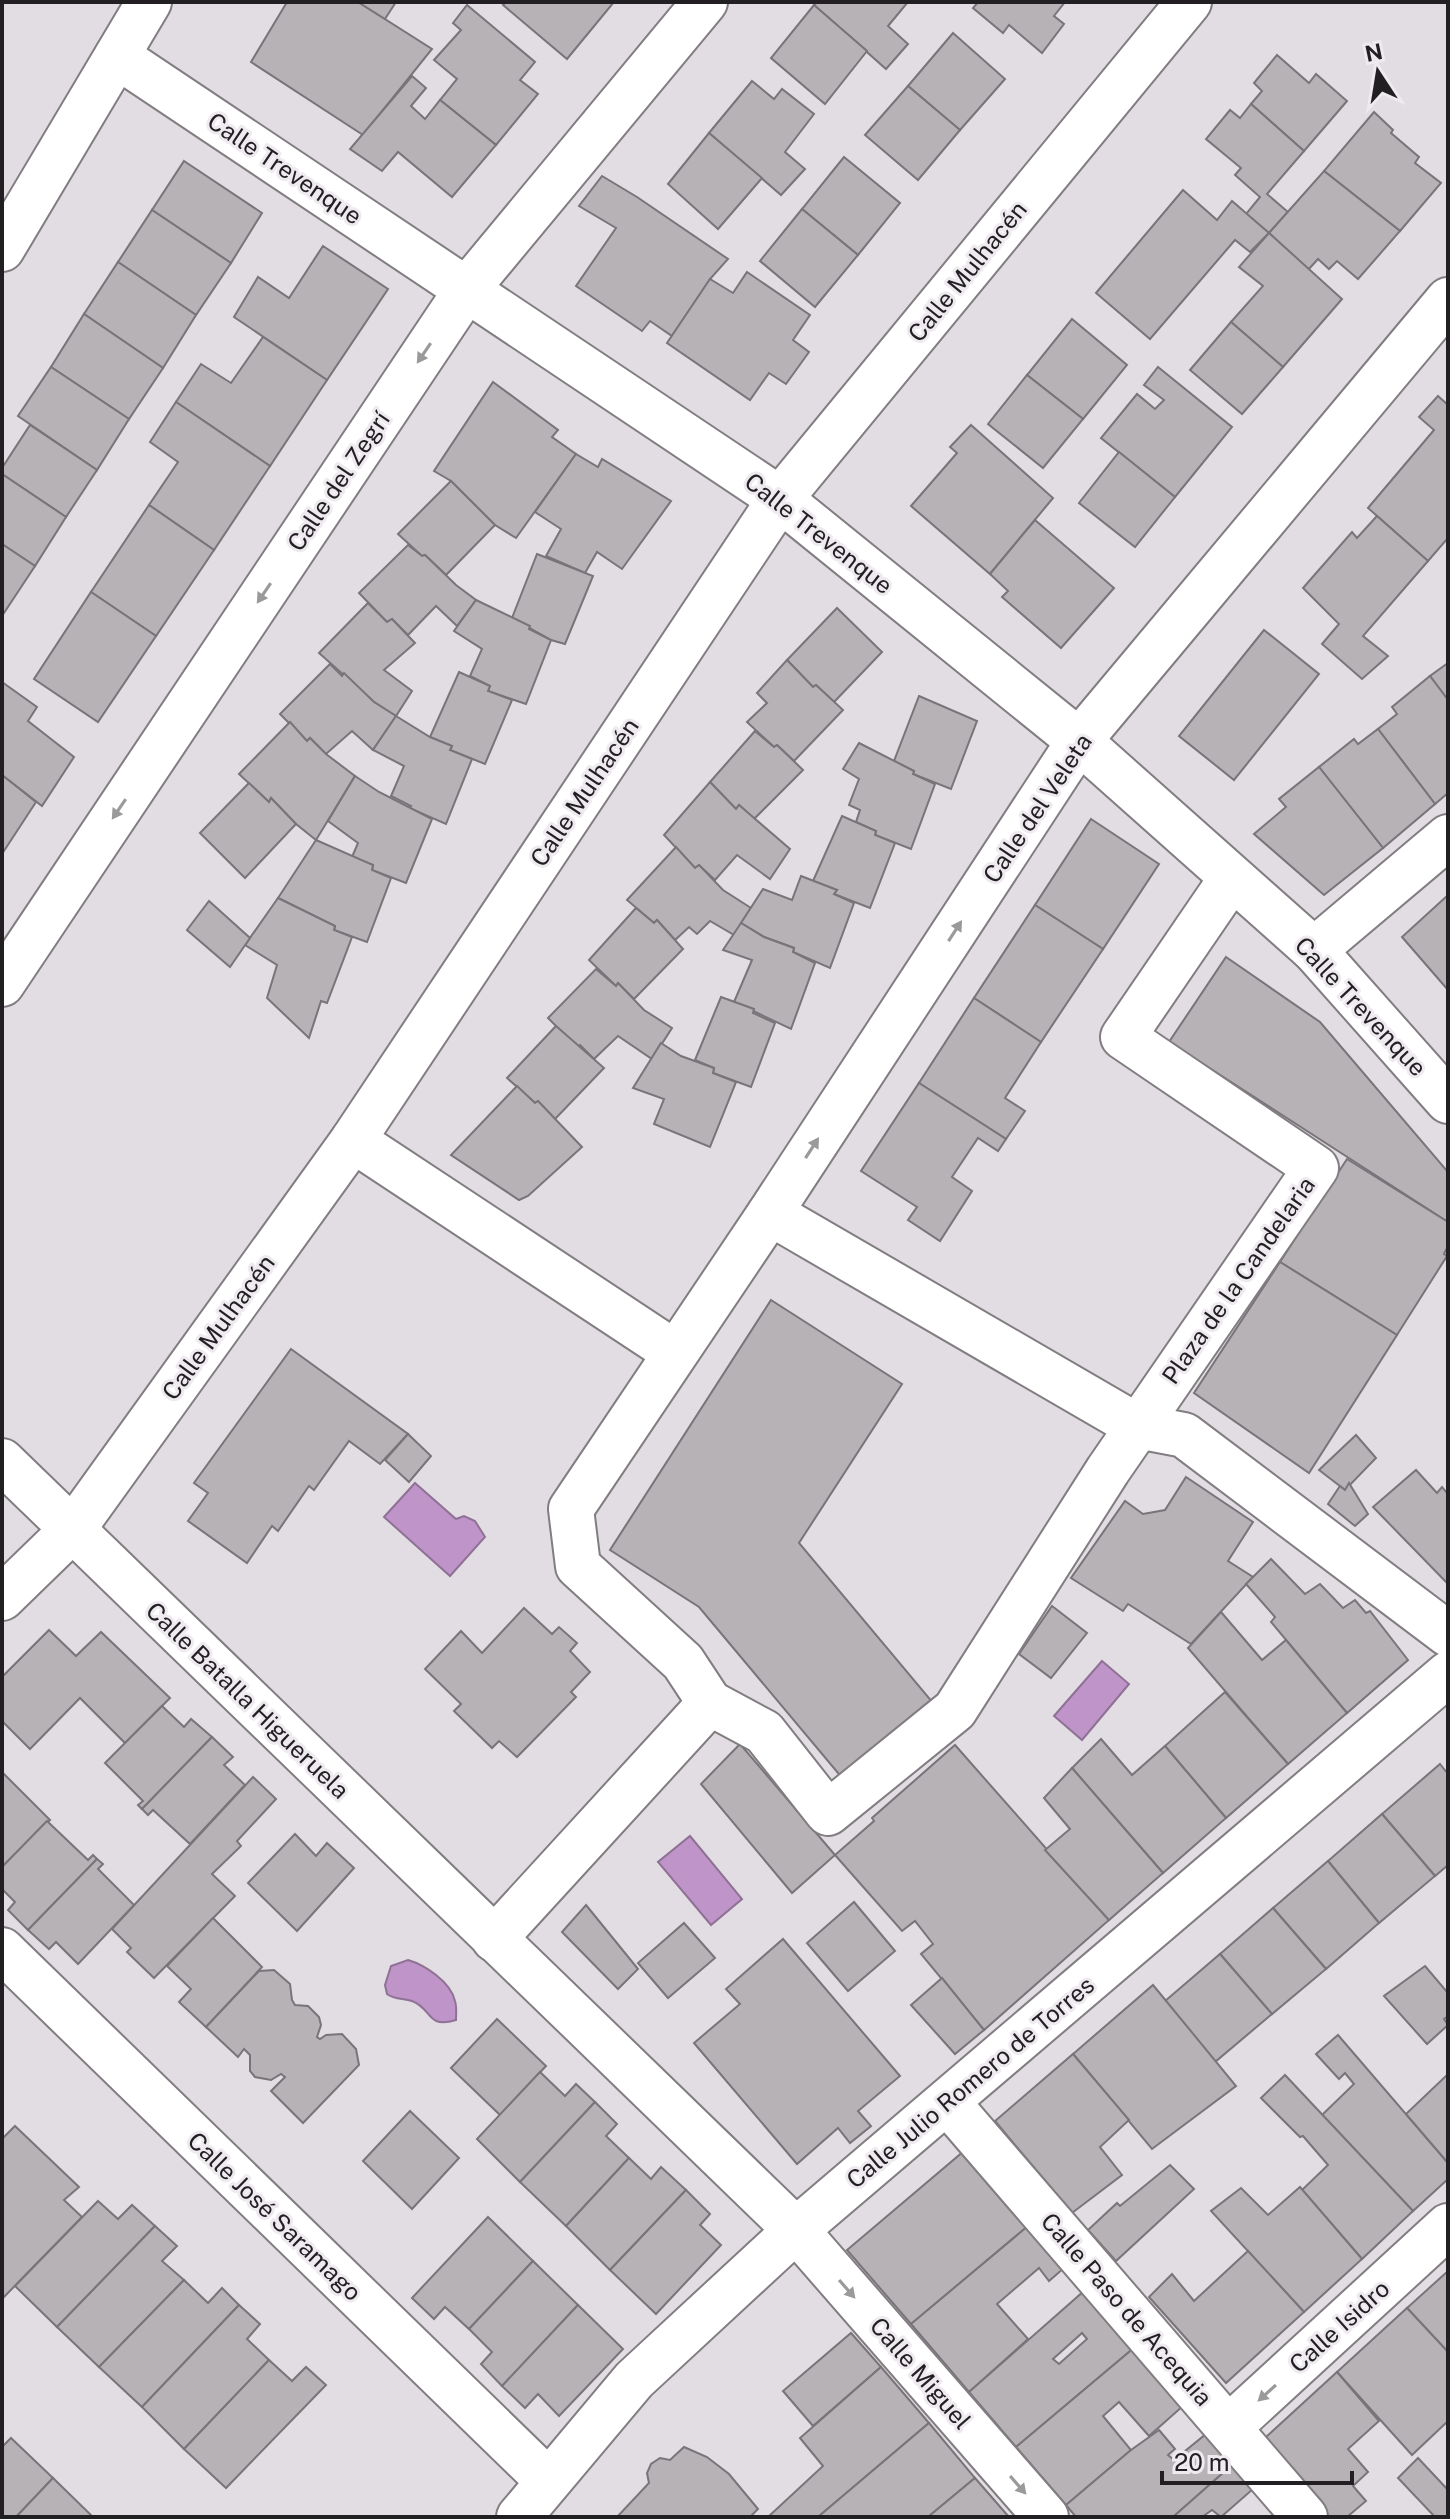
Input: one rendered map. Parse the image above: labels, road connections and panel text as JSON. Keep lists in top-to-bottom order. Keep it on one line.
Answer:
{"streets":{"street":["Calle Trevenque","Calle Mulhacén","Calle del Zegrí","Calle del Veleta","Plaza de la Candelaria","Calle Batalla Higueruela","Calle Julio Romero de Torres","Calle José Saramago","Calle Paso de Acequia","Calle Isidro","Calle Miguel"]},"crossings":[["Calle Trevenque","Calle Mulhacén"],["Calle Trevenque","Calle del Zegrí"],["Calle Trevenque","Calle del Veleta"],["Calle Trevenque","Plaza de la Candelaria"],["Calle Mulhacén","Calle Batalla Higueruela"],["Calle del Veleta","Plaza de la Candelaria"],["Calle Batalla Higueruela","Calle Julio Romero de Torres"],["Calle Batalla Higueruela","Calle Miguel"],["Calle Julio Romero de Torres","Calle José Saramago"],["Calle Julio Romero de Torres","Calle Paso de Acequia"],["Calle Julio Romero de Torres","Calle Miguel"],["Calle Paso de Acequia","Calle Isidro"]],"one_way":["Calle del Zegrí","Calle Isidro","Calle Miguel"],"scale_bar":"20 m","north":"top"}
